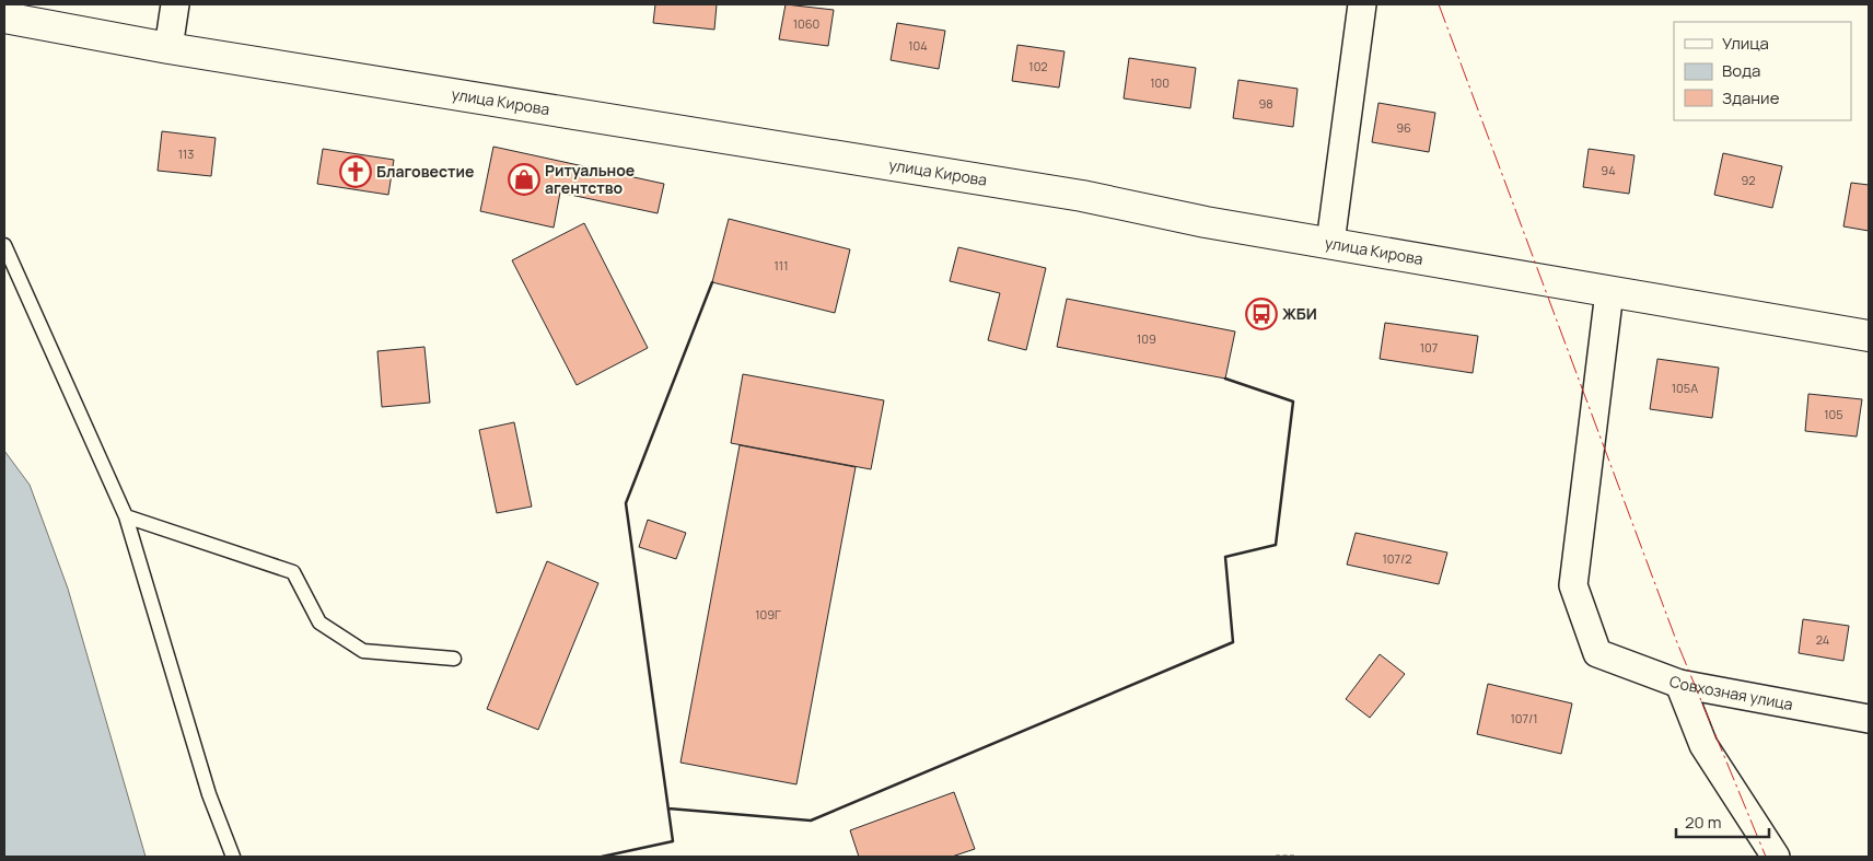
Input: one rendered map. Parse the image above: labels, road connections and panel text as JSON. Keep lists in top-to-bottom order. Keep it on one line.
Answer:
{"streets":{"street":["улица Кирова","Совхозная улица"]},"crossings":[["улица Кирова","Совхозная улица"]],"places":{"church":["Благовестие"],"shop":["Ритуальное агентство"],"bus stop":["ЖБИ"]},"house_numbers":["1060","104","102","100","98","96","113","94","92","111","109","107","105А","105","107/2","109Г","24","107/1"],"legend":["Улица","Вода","Здание"],"scale_bar":"20 m"}
